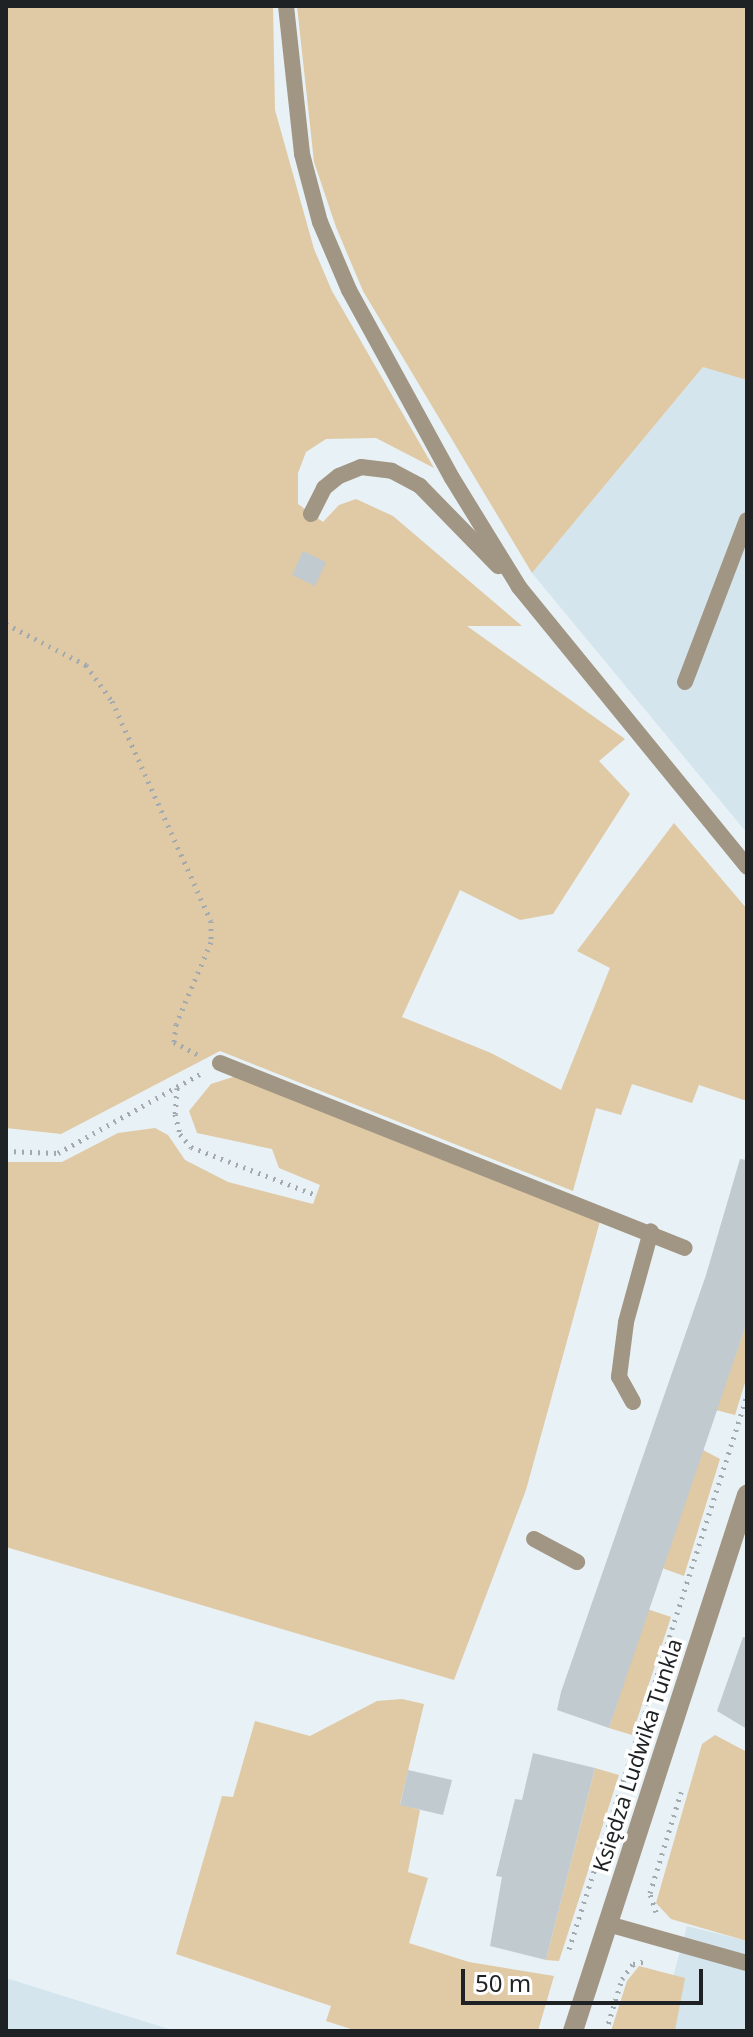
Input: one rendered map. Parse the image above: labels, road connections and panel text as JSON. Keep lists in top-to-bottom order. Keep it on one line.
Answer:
{"streets":{"street":["Księdza Ludwika Tunkla"]},"scale_bar":"50 m"}
